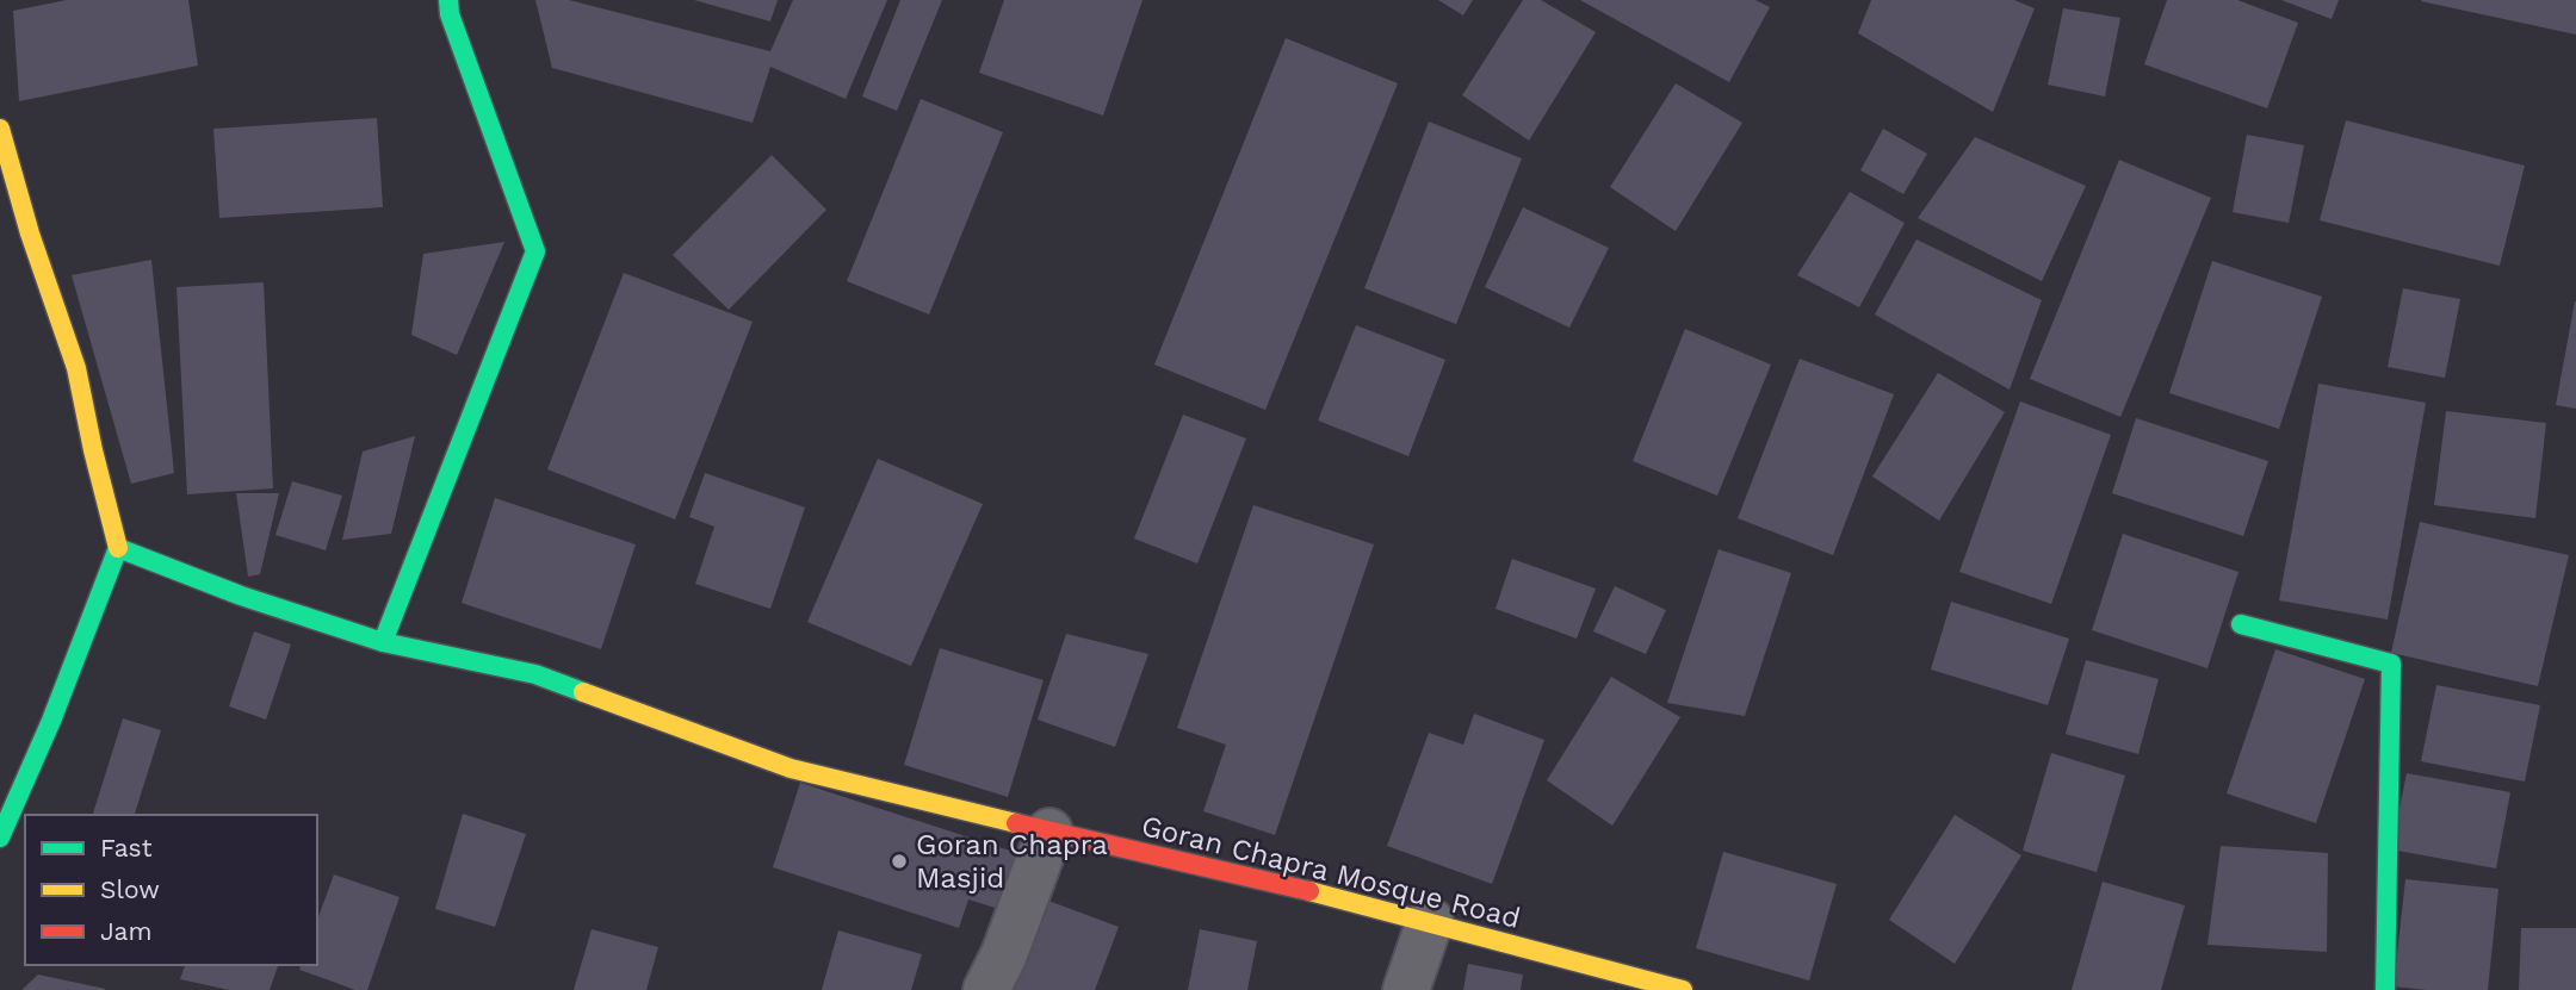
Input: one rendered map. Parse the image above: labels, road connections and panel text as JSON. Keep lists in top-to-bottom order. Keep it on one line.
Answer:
{"streets":{"street":["Goran Chapra Mosque Road"]},"places":["Goran Chapra Masjid"],"legend":["Fast","Slow","Jam"]}
